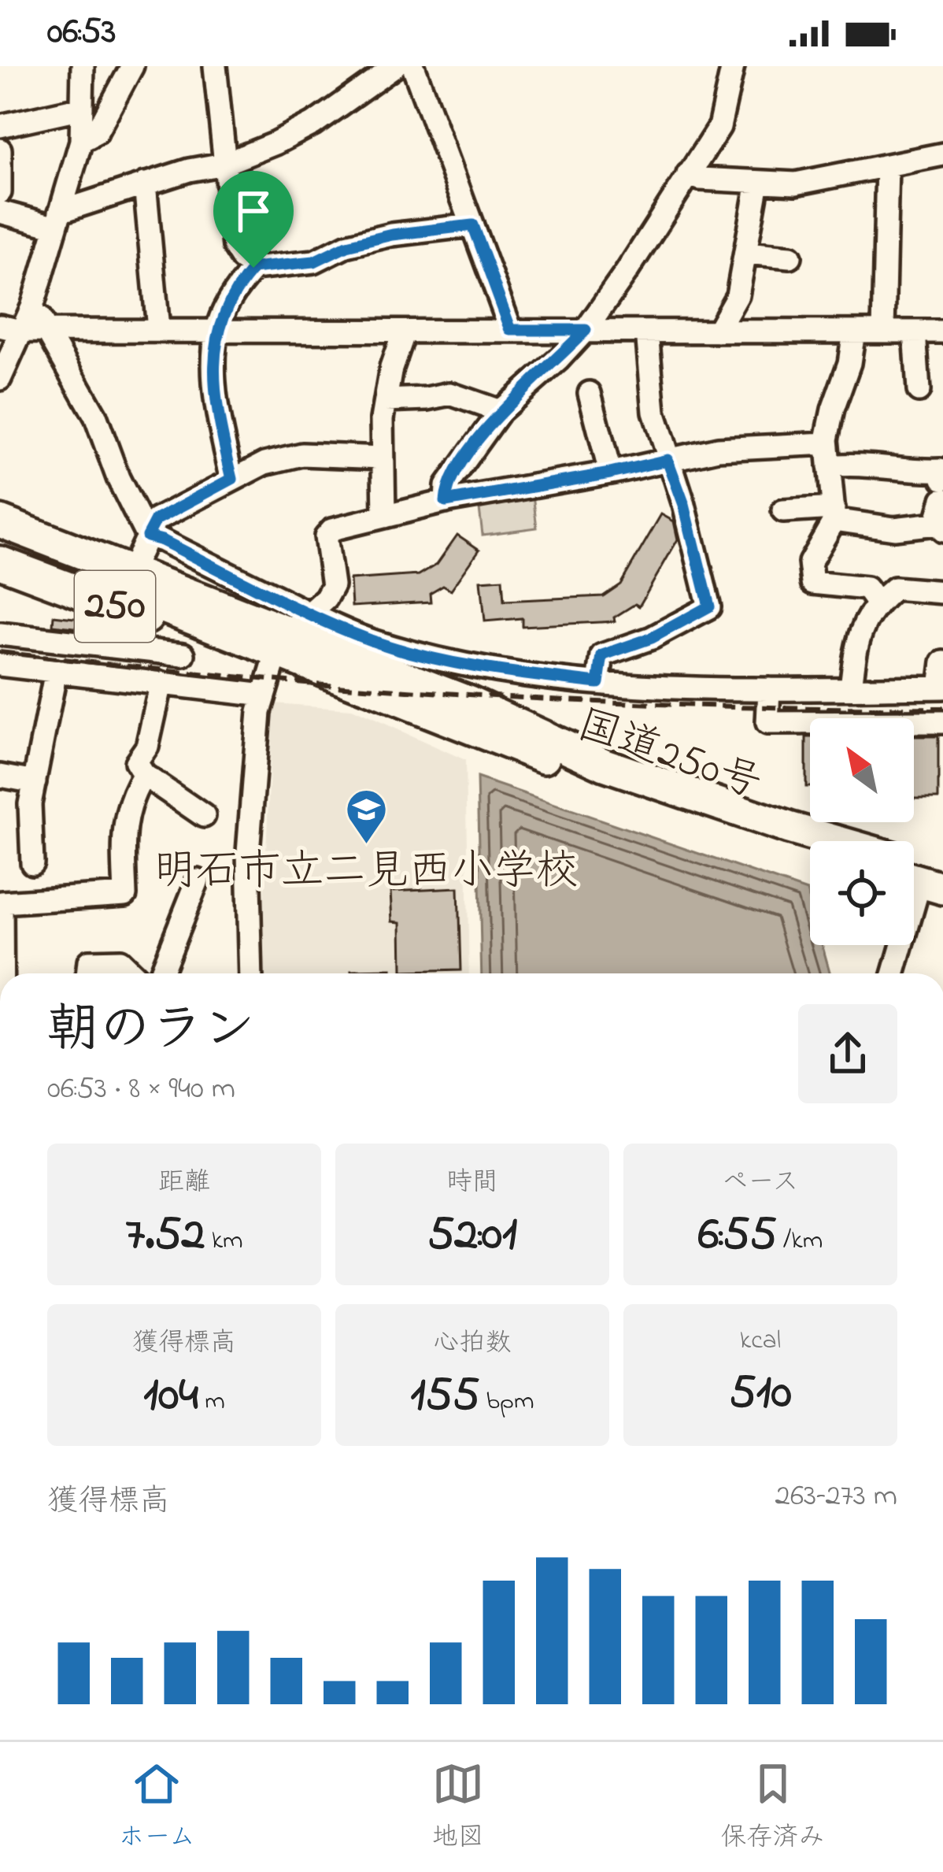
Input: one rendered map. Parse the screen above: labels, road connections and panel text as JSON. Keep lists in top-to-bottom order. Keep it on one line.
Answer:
{"streets":{"highway":["250","国道250号"]},"crossings":[["250","国道250号"]],"places":{"school or university":["明石市立二見西小学校"]},"north":"top left","page":{"status":"06:53","heading":["朝のラン","06:53 · 8 × 940 m"],"stats":[["距離","7.52 km"],["時間","52:01"],["ペース","6:55 /km"],["獲得標高","104 m"],["心拍数","155 bpm"],["kcal","510"]],"chart":["獲得標高","263–273 m"],"tabs":["ホーム","地図","保存済み"]}}
